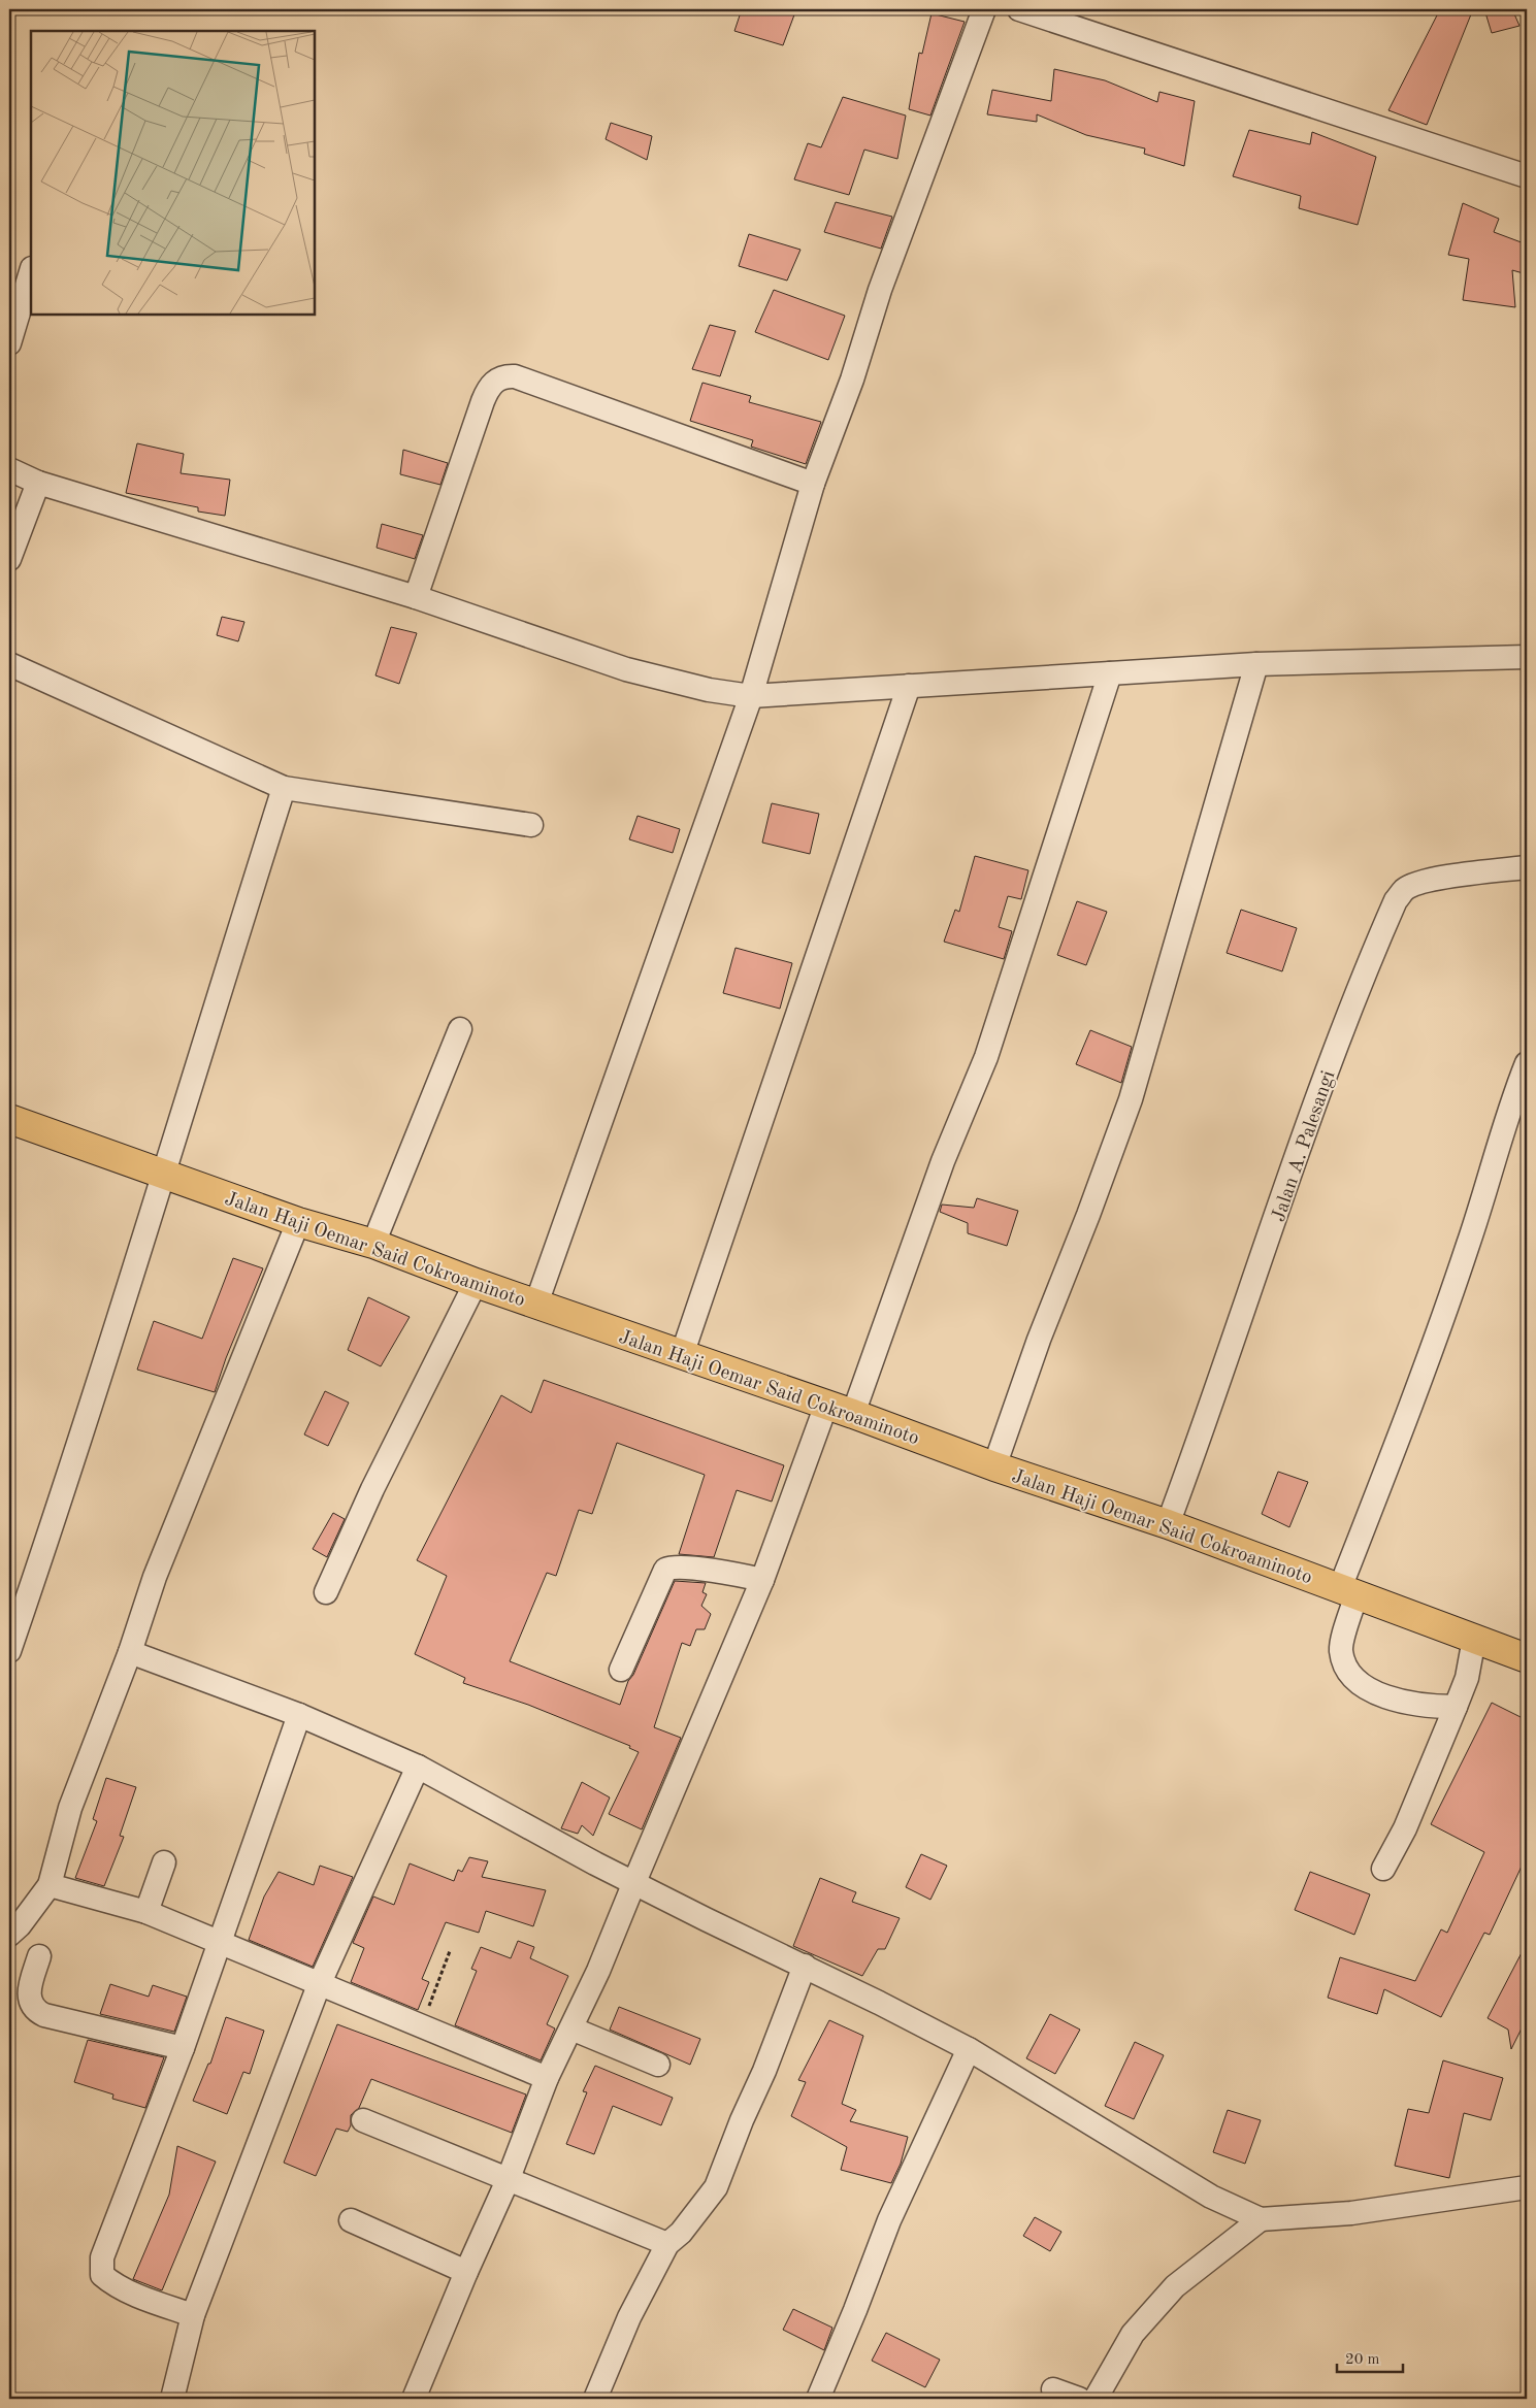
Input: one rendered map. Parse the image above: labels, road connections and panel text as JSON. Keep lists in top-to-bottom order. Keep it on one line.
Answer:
{"streets":{"highway":["Jalan Haji Oemar Said Cokroaminoto"],"street":["Jalan A. Palesangi"]},"crossings":[["Jalan A. Palesangi","Jalan Haji Oemar Said Cokroaminoto"]],"scale_bar":"20 m"}
